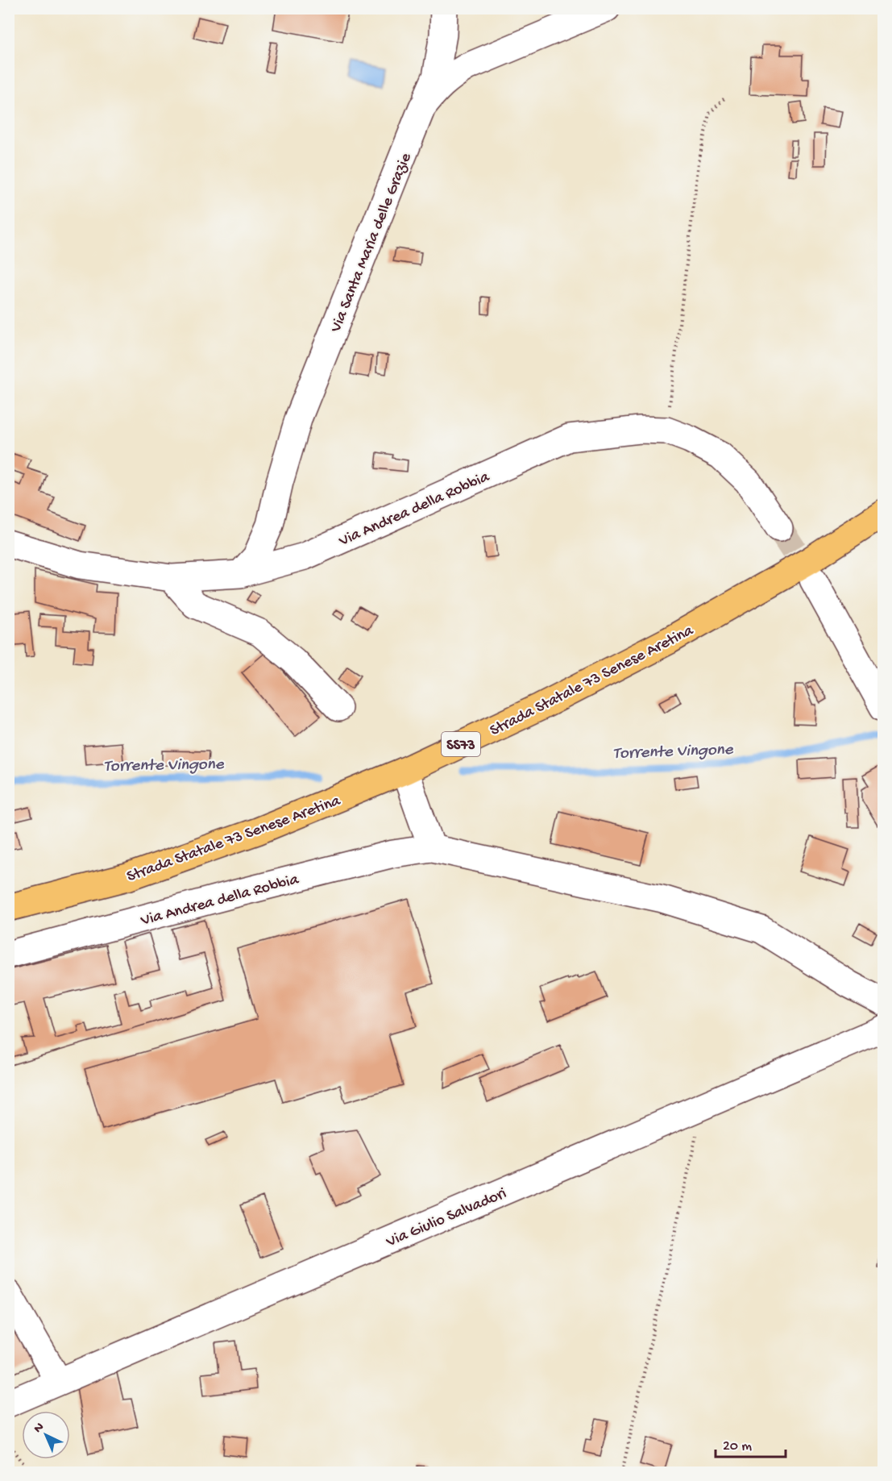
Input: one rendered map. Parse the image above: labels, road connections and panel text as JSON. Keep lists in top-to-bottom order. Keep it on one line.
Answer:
{"streets":{"main road":["Strada Statale 73 Senese Aretina","SS73"],"street":["Via Santa Maria delle Grazie","Via Andrea della Robbia","Via Giulio Salvadori"]},"crossings":[["Via Santa Maria delle Grazie","Via Andrea della Robbia"]],"water":["Torrente Vingone"],"scale_bar":"20 m","north":"top left"}
